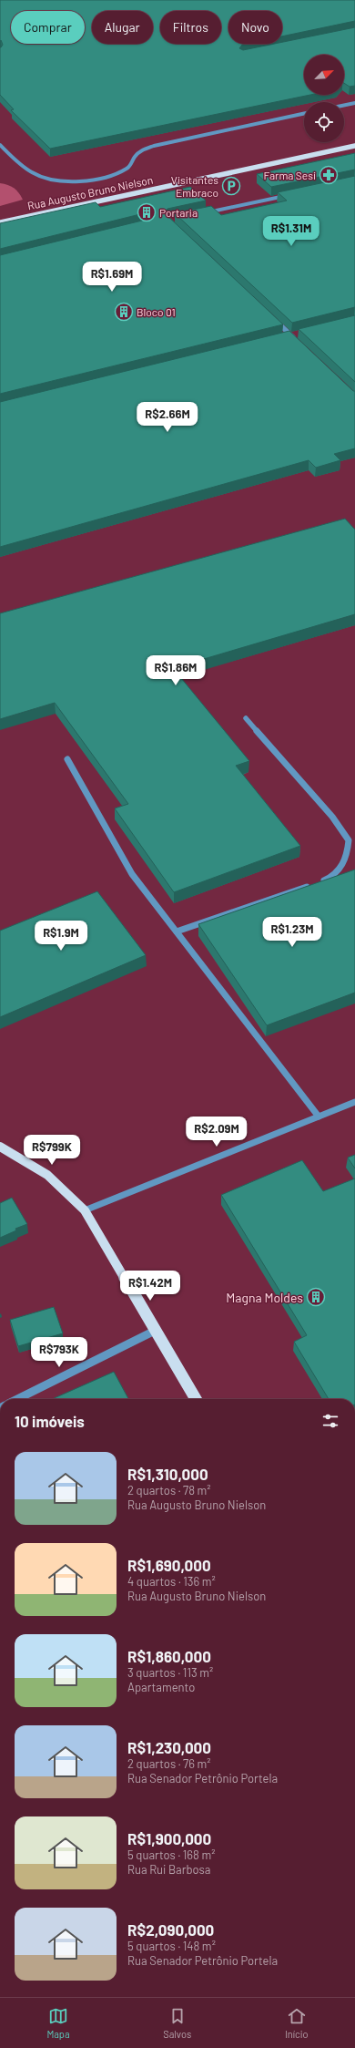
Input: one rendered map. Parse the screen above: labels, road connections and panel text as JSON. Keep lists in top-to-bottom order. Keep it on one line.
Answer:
{"streets":{"main road":["Rua Augusto Bruno Nielson"]},"places":{"pharmacy":["Farma Sesi"],"parking":["Visitantes Embraco"],"building":["Portaria","Bloco 01","Magna Moldes"]},"north":"top right","page":{"chip":["Comprar","Alugar","Filtros","Novo"],"price":["R$1.31M","R$1.69M","R$2.66M","R$1.86M","R$1.23M","R$1.9M","R$2.09M","R$799K","R$1.42M","R$793K"],"heading":"10 imóveis","list":[{"name":"R$1,310,000","note":"2 quartos · 78 m² · Rua Augusto Bruno Nielson"},{"name":"R$1,690,000","note":"4 quartos · 136 m² · Rua Augusto Bruno Nielson"},{"name":"R$1,860,000","note":"3 quartos · 113 m² · Apartamento"},{"name":"R$1,230,000","note":"2 quartos · 76 m² · Rua Senador Petrônio Portela"},{"name":"R$1,900,000","note":"5 quartos · 168 m² · Rua Rui Barbosa"},{"name":"R$2,090,000","note":"5 quartos · 148 m² · Rua Senador Petrônio Portela"}],"tabs":["Mapa","Salvos","Início"]}}
